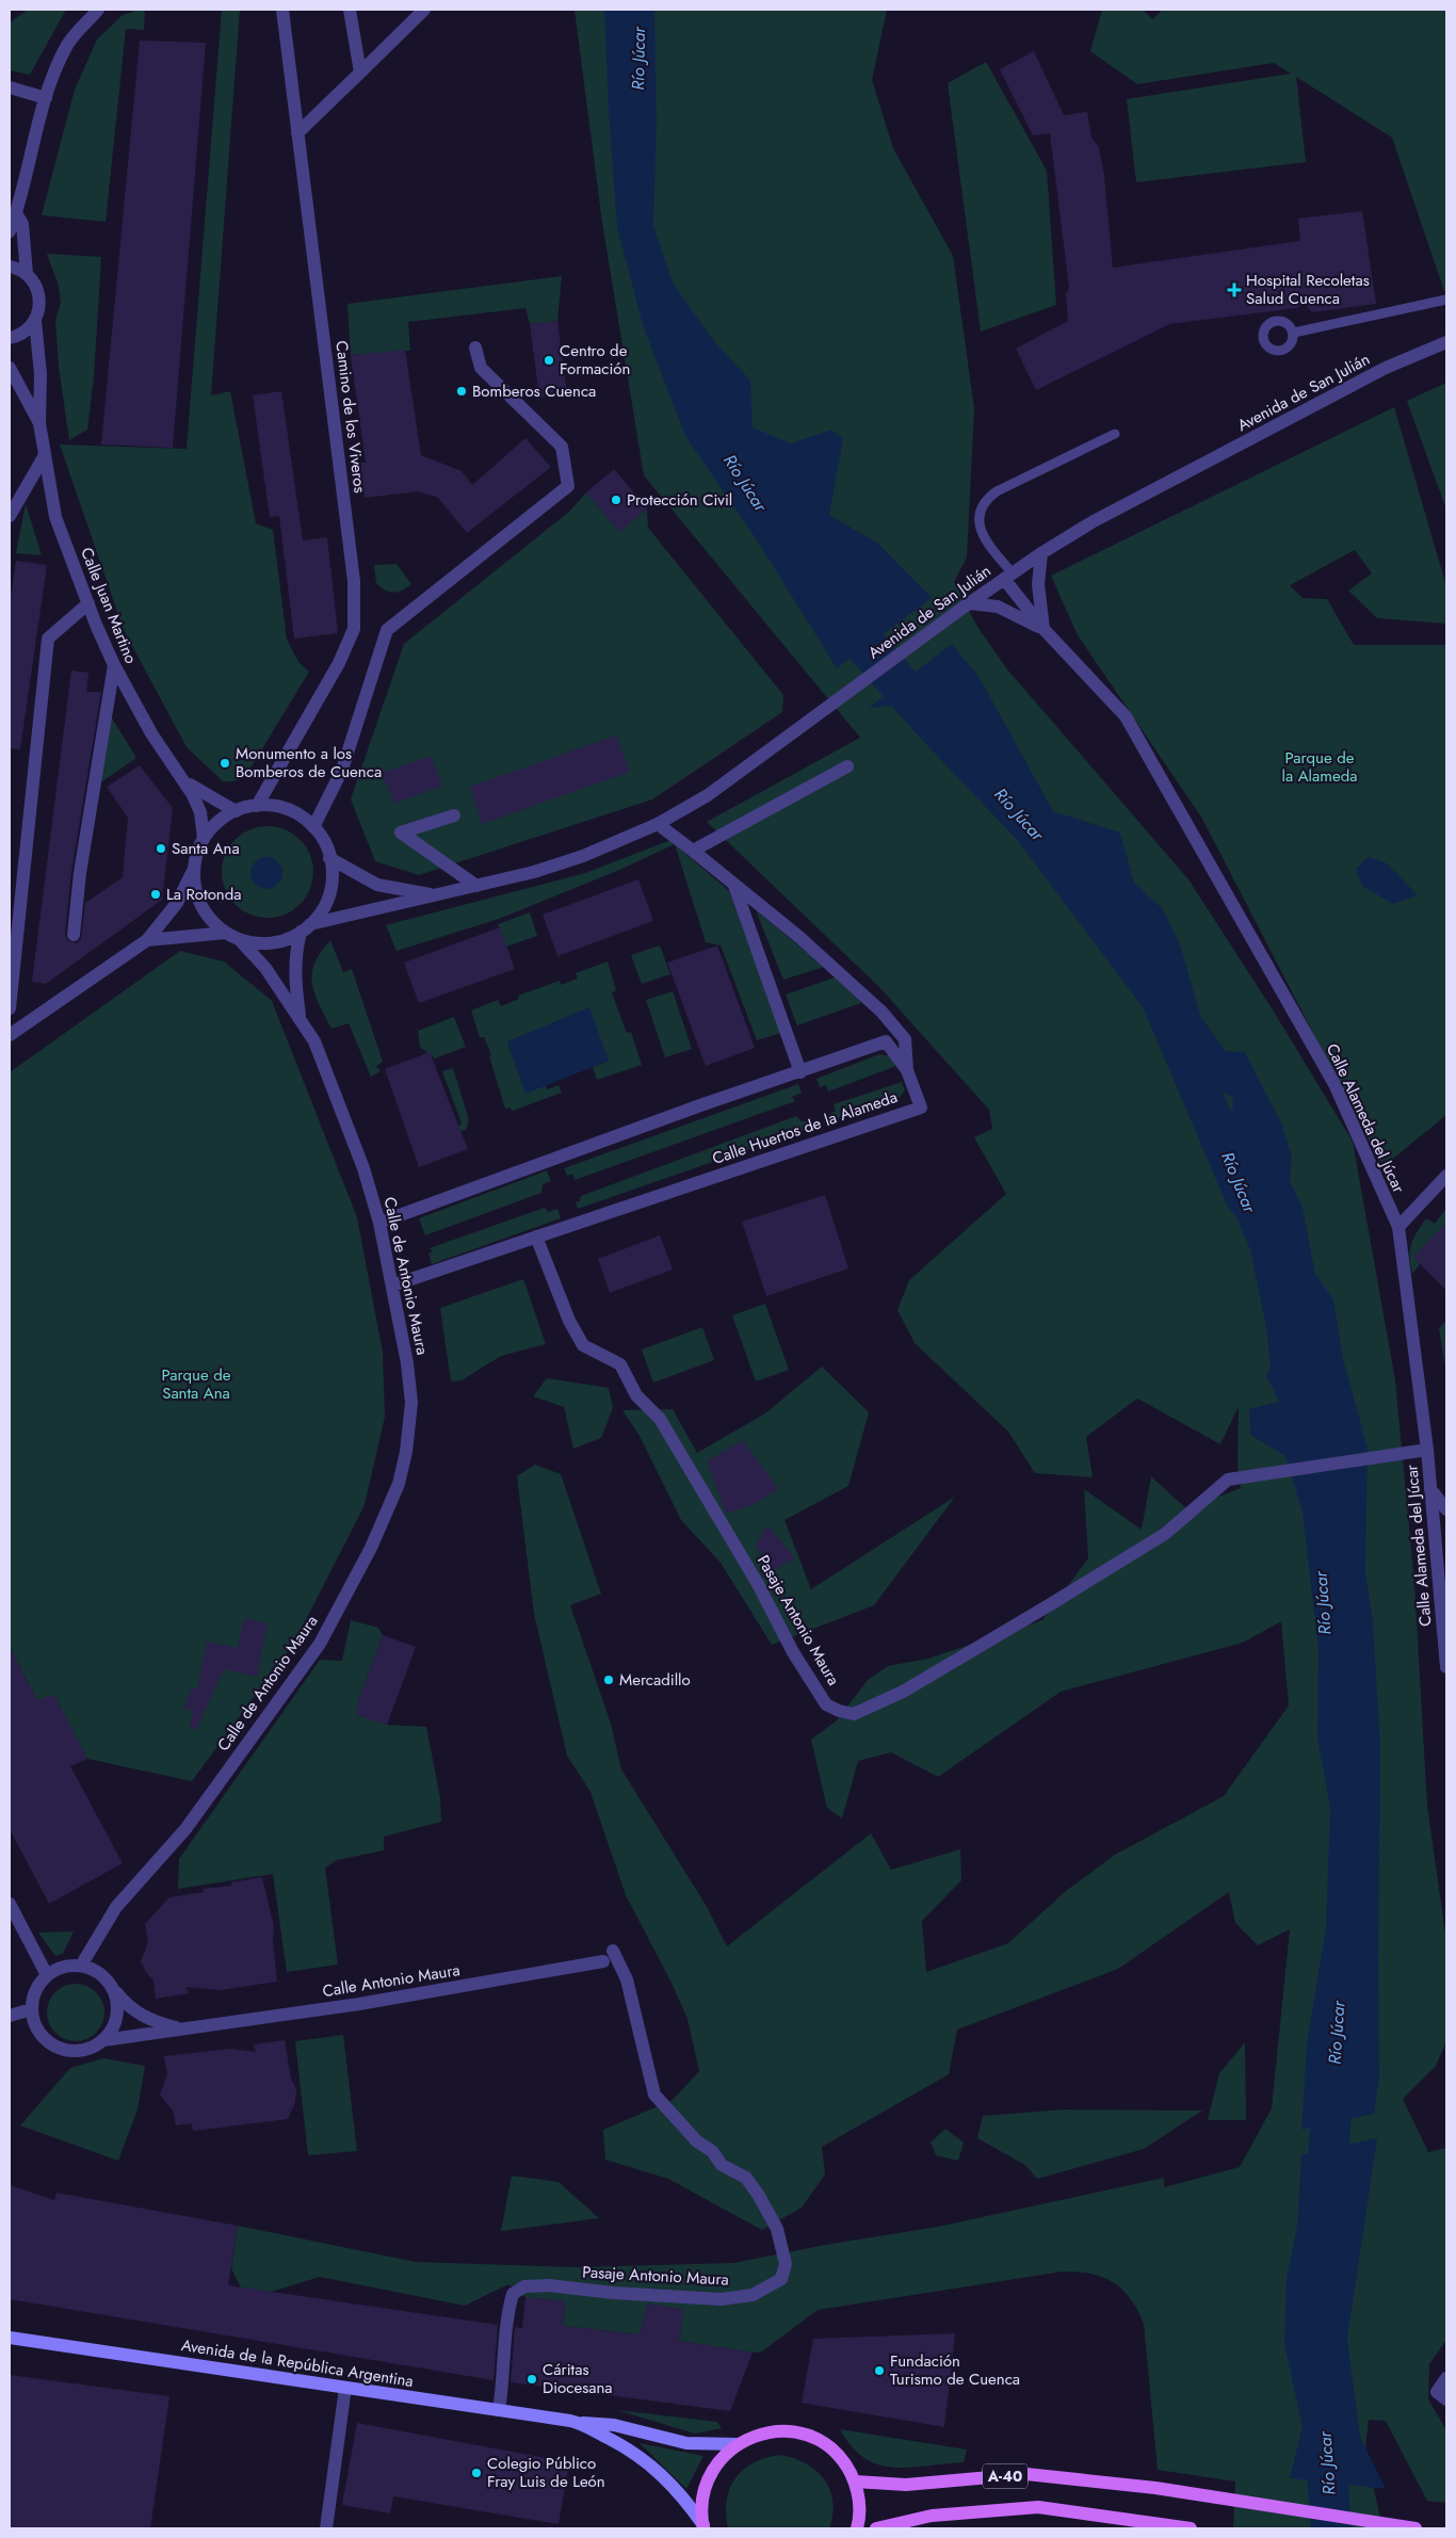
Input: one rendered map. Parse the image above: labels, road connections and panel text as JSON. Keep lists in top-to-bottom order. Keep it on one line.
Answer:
{"streets":{"main road":["Avenida de la República Argentina","A-40"],"street":["Avenida de San Julián","Camino de los Viveros","Calle Juan Martino","Calle Alameda del Júcar","Calle Huertos de la Alameda","Calle de Antonio Maura","Pasaje Antonio Maura","Calle Antonio Maura"]},"crossings":[["Avenida de San Julián","Camino de los Viveros"],["Avenida de San Julián","Calle Juan Martino"],["Avenida de San Julián","Calle Alameda del Júcar"],["Avenida de San Julián","Calle de Antonio Maura"],["Camino de los Viveros","Calle Juan Martino"],["Camino de los Viveros","Calle de Antonio Maura"],["Calle Juan Martino","Calle de Antonio Maura"],["Calle Alameda del Júcar","Pasaje Antonio Maura"],["Calle Huertos de la Alameda","Calle de Antonio Maura"],["Calle Huertos de la Alameda","Pasaje Antonio Maura"],["Calle de Antonio Maura","Calle Antonio Maura"],["Pasaje Antonio Maura","Avenida de la República Argentina"]],"water":["Río Júcar"],"parks":["Parque de la Alameda","Parque de Santa Ana"],"places":{"health":["Hospital Recoletas Salud Cuenca"],"other":["Centro de Formación","Bomberos Cuenca","Protección Civil","Monumento a los Bomberos de Cuenca","Santa Ana","La Rotonda","Mercadillo","Fundación Turismo de Cuenca","Cáritas Diocesana","Colegio Público Fray Luis de León"]}}
